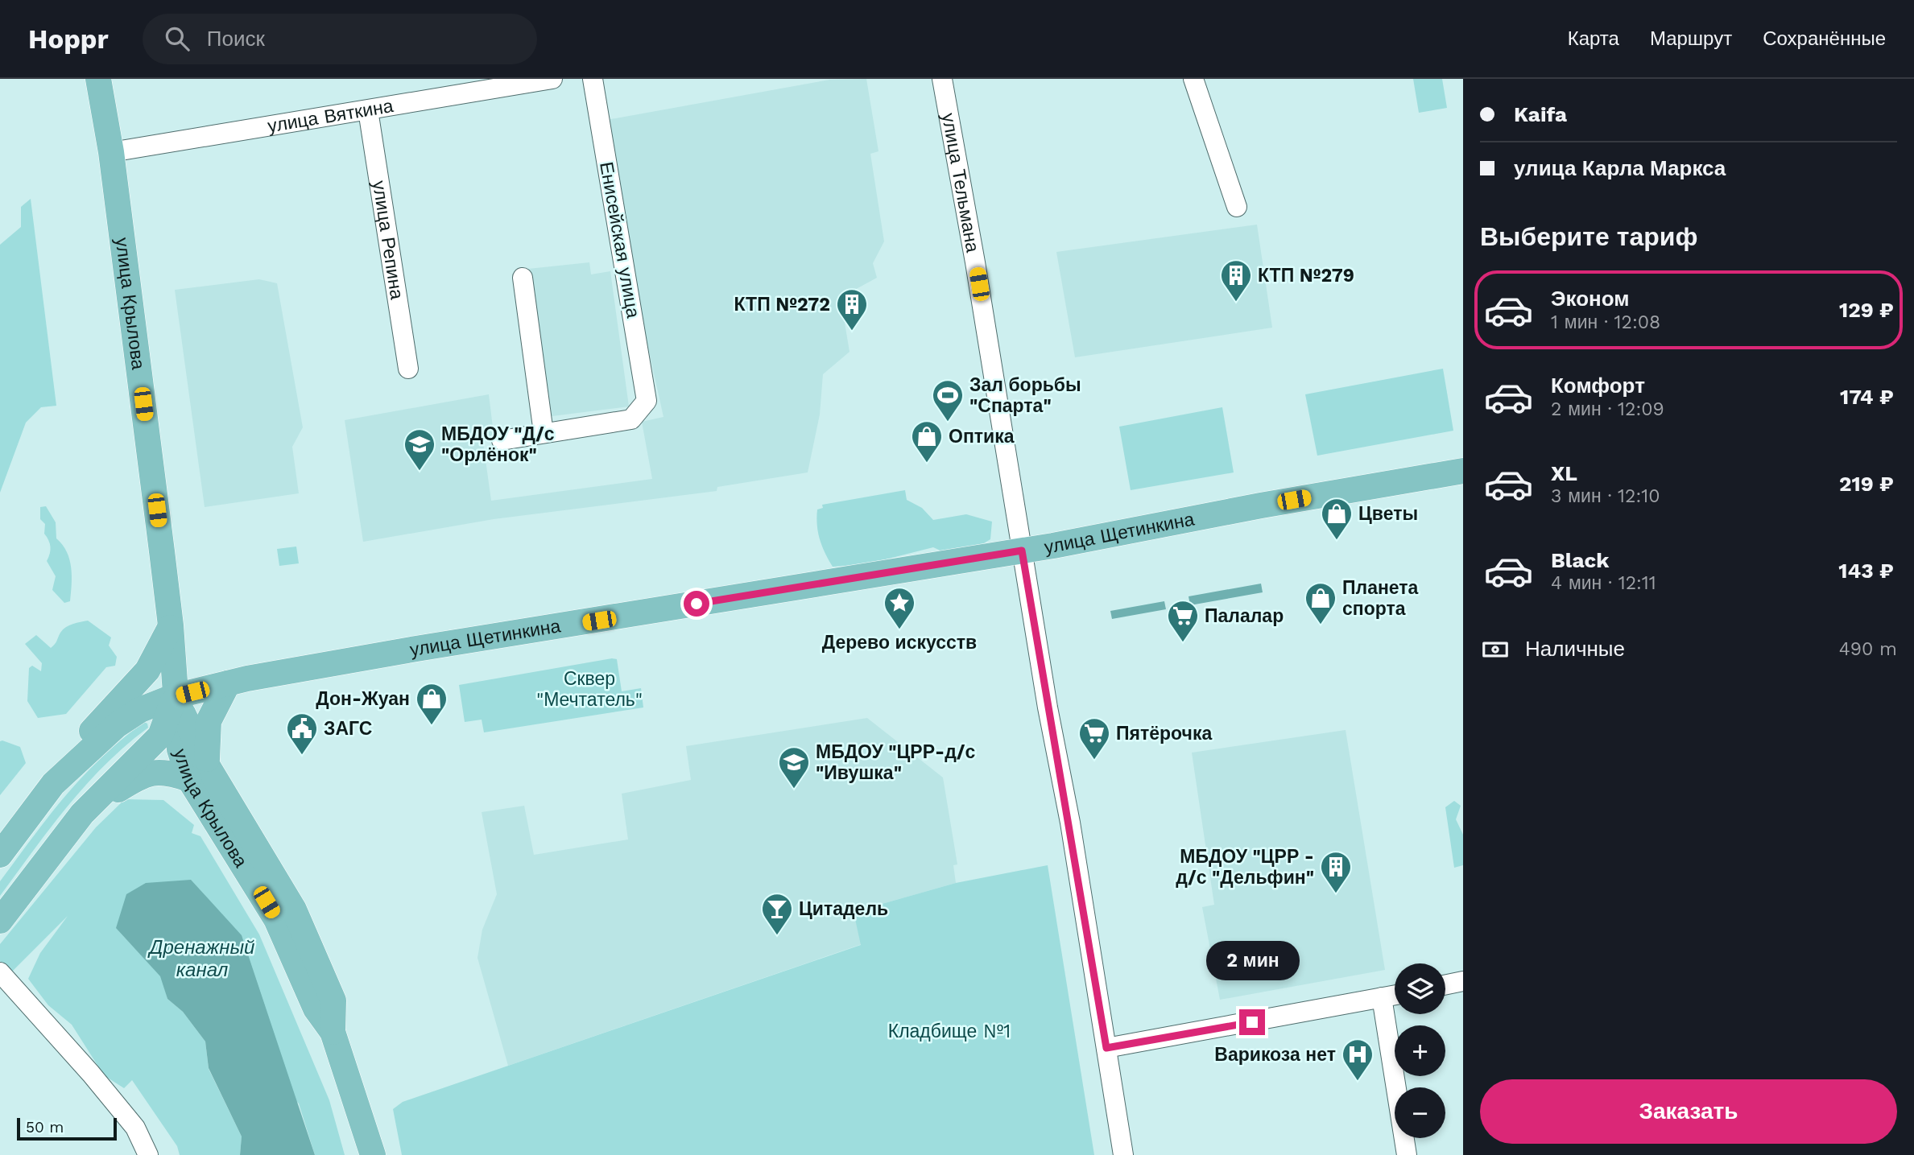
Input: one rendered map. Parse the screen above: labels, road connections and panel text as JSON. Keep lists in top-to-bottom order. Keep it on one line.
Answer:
{"streets":{"main road":["улица Крылова","улица Щетинкина"],"street":["улица Вяткина","улица Тельмана","улица Репина","Енисейская улица"]},"crossings":[["улица Вяткина","улица Репина"],["улица Вяткина","улица Крылова"],["улица Тельмана","улица Щетинкина"],["улица Крылова","улица Щетинкина"]],"water":["Дренажный канал"],"parks":["Сквер \"Мечтатель\"","Кладбище №1"],"places":{"building":["КТП №279","КТП №272","МБДОУ \"ЦРР - д/с \"Дельфин\""],"sports":["Зал борьбы \"Спарта\""],"shop":["Оптика","Цветы","Планета спорта","Дон-Жуан"],"school or university":["МБДОУ \"Д/с \"Орлёнок\"","МБДОУ \"ЦРР-д/с \"Ивушка\""],"place":["Дерево искусств"],"supermarket":["Палалар","Пятёрочка"],"public building":["ЗАГС"],"bar":["Цитадель"],"hospital":["Варикоза нет"]},"scale_bar":"50 m","page":{"header":"Hoppr","search":"Поиск","nav":["Карта","Маршрут","Сохранённые"],"banner":["Kaifa","улица Карла Маркса"],"heading":"Выберите тариф","list":[{"name":"Эконом","note":"1 мин · 12:08","value":"129 ₽"},{"name":"Комфорт","note":"2 мин · 12:09","value":"174 ₽"},{"name":"XL","note":"3 мин · 12:10","value":"219 ₽"},{"name":"Black","note":"4 мин · 12:11","value":"143 ₽"}],"pay":["Наличные","490 m"],"bubble":"2 мин","map_buttons":["+","−"],"buttons":"Заказать","scale":"50 m"}}
